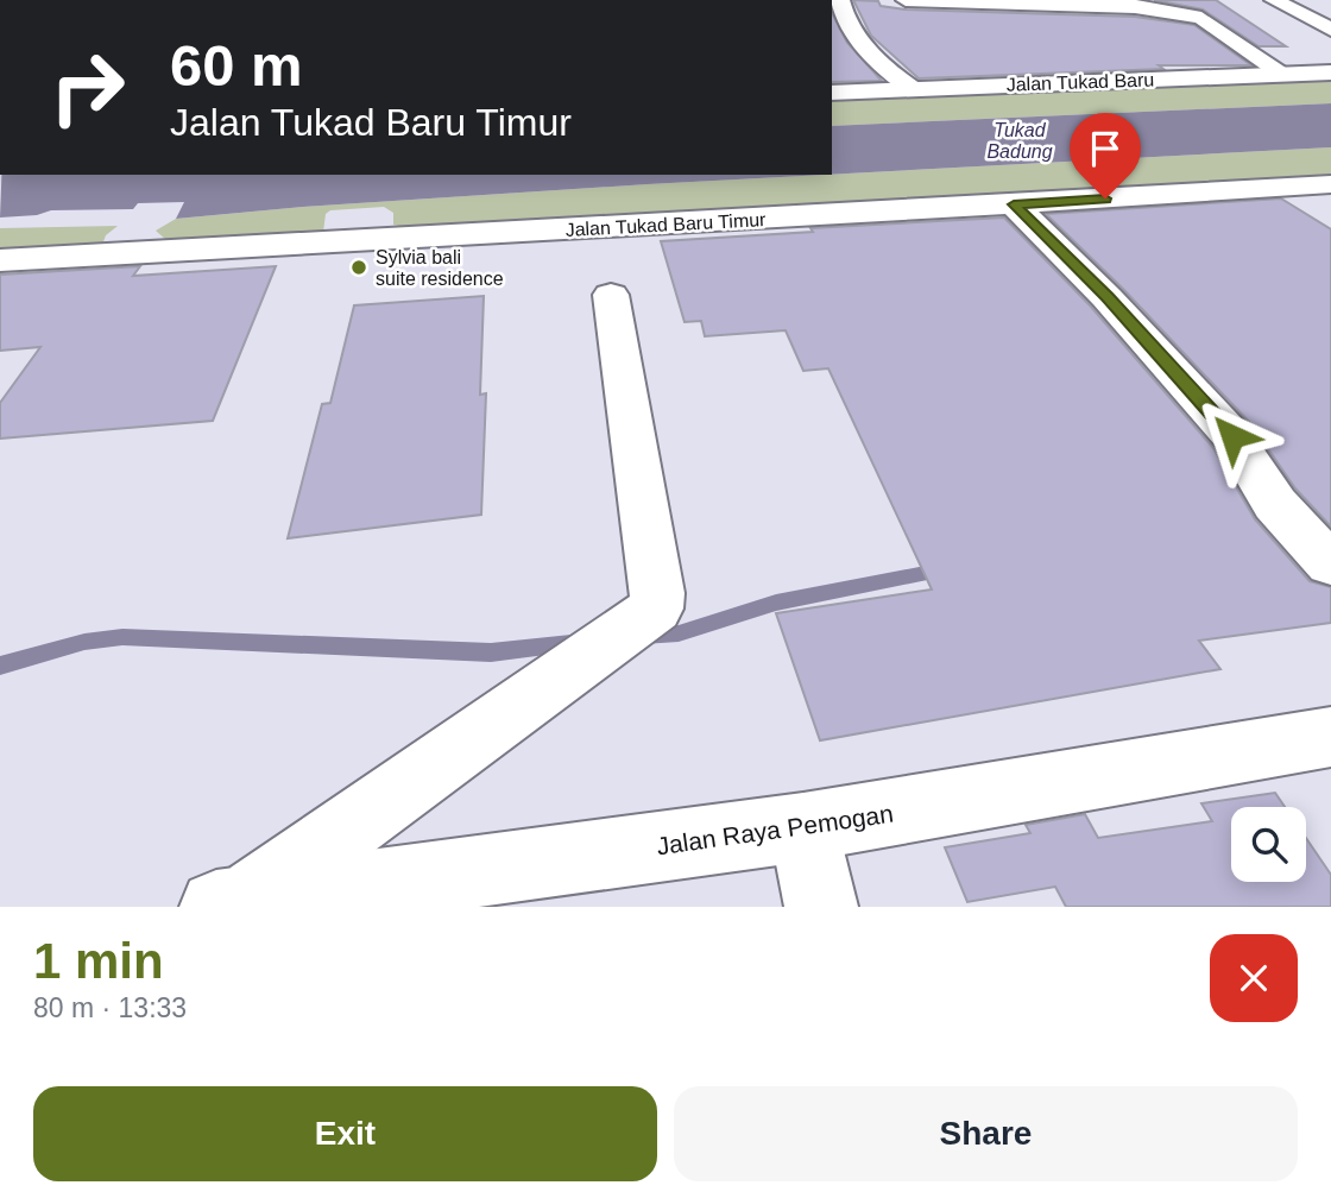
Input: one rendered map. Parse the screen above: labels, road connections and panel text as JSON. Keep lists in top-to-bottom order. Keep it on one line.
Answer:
{"streets":{"street":["Jalan Tukad Baru","Jalan Tukad Baru Timur","Jalan Raya Pemogan"]},"water":["Tukad Badung"],"places":["Sylvia bali suite residence"],"page":{"turn":["60 m","Jalan Tukad Baru Timur"],"heading":["1 min","80 m · 13:33"],"buttons":["Exit","Share"]}}
